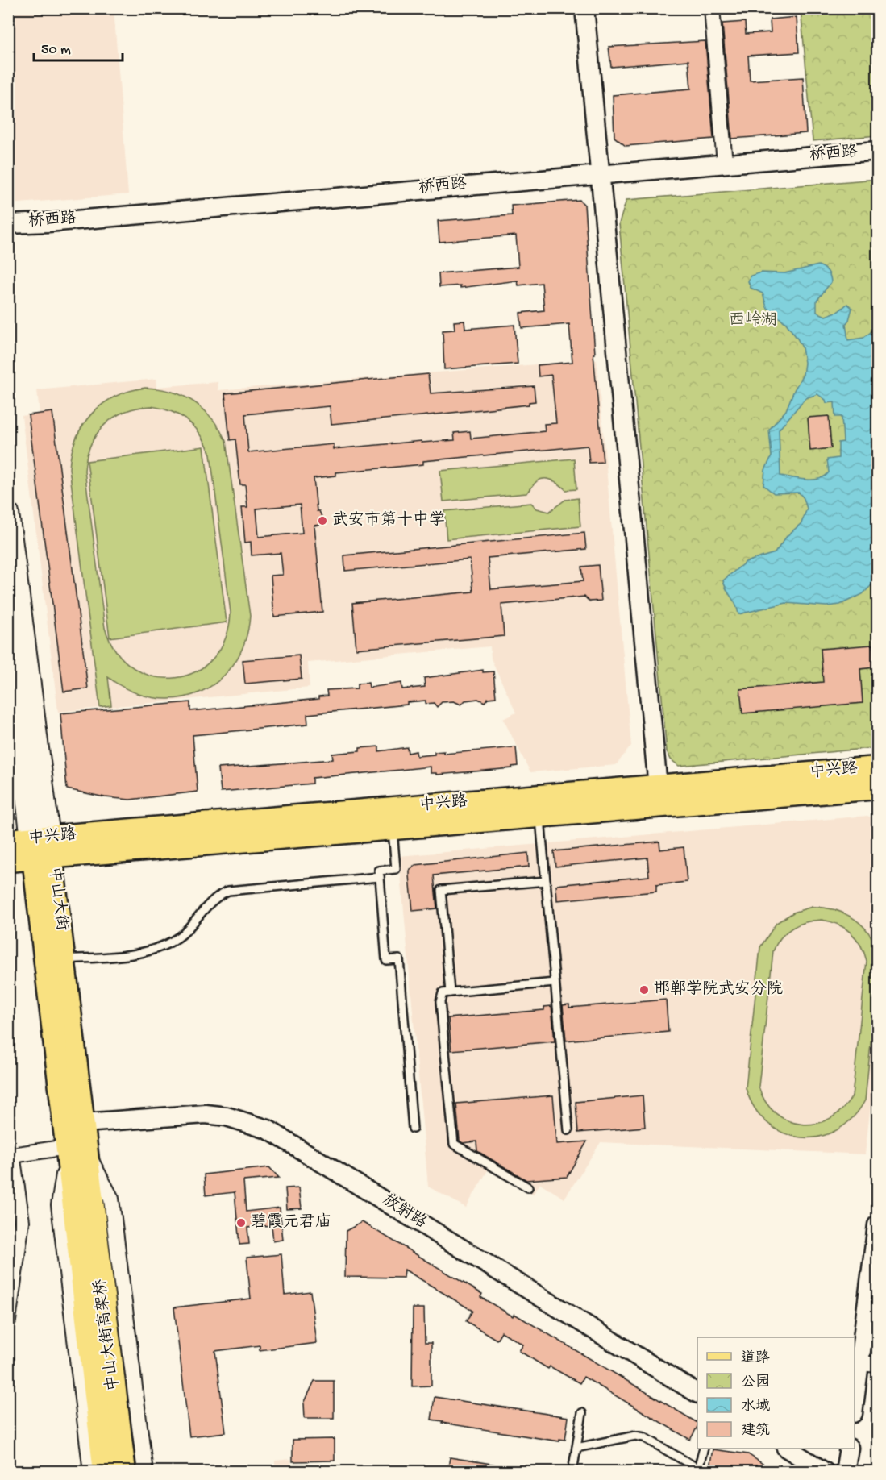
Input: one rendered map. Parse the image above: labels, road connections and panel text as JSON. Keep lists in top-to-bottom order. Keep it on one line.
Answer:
{"streets":{"main road":["中兴路","中山大街","中山大街高架桥"],"street":["桥西路","放射路"]},"crossings":[["中兴路","中山大街"],["中山大街","放射路"],["中山大街","中山大街高架桥"]],"parks":["西岭湖"],"places":["武安市第十中学","邯郸学院武安分院","碧霞元君庙"],"legend":["道路","公园","水域","建筑"],"scale_bar":"50 m"}
